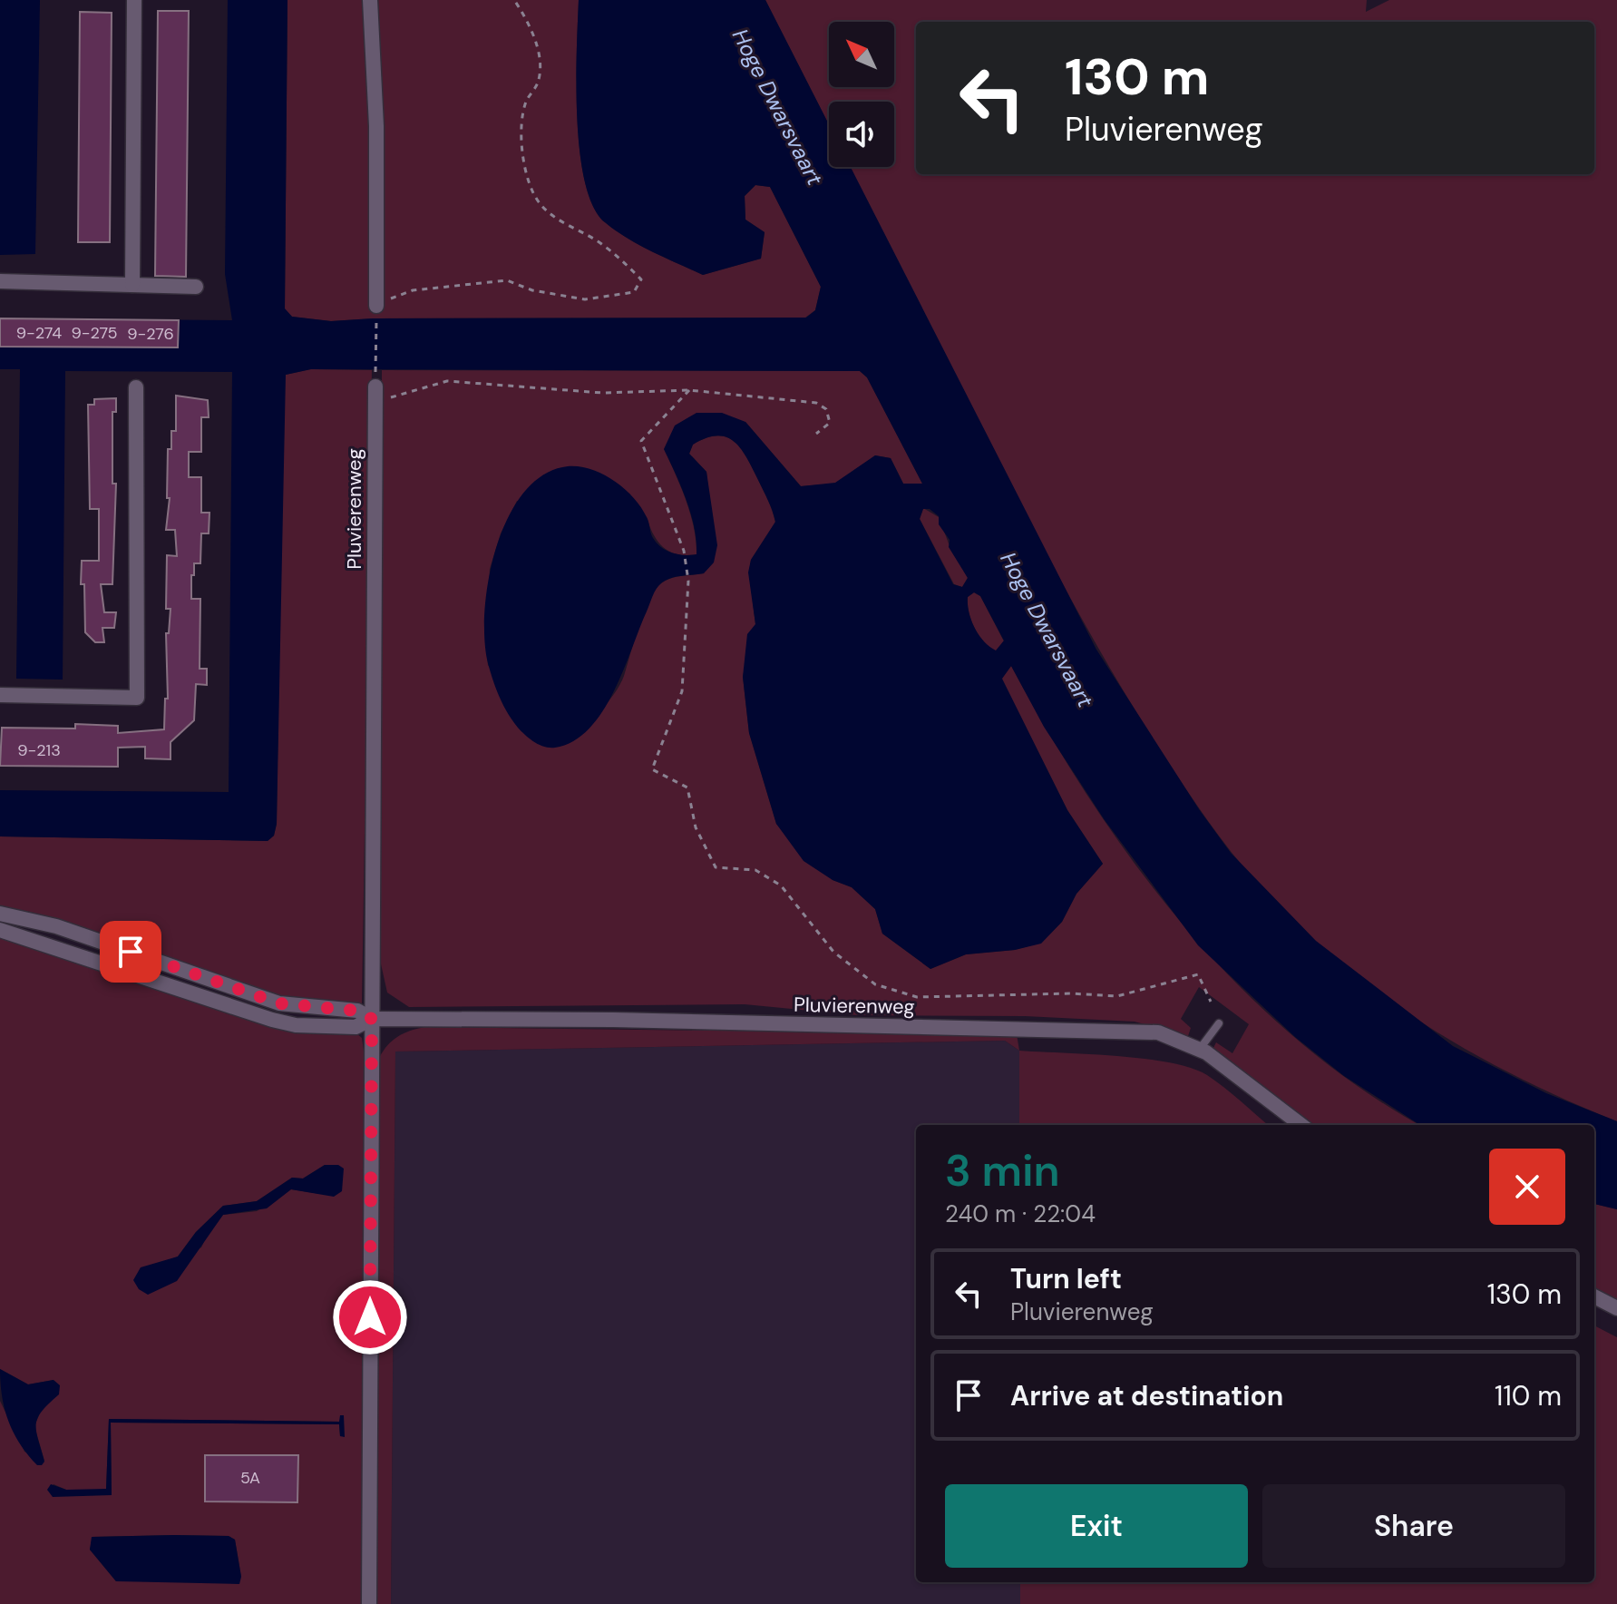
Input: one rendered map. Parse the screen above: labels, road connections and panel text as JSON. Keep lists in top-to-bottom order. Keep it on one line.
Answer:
{"streets":{"street":["Pluvierenweg"]},"water":["Hoge Dwarsvaart"],"house_numbers":["9-274","9-275","9-276","9-213","5A"],"north":"top left","page":{"turn":["130 m","Pluvierenweg"],"heading":["3 min","240 m · 22:04"],"list":[{"name":"Turn left","note":"Pluvierenweg","value":"130 m"},{"name":"Arrive at destination","value":"110 m"}],"buttons":["Exit","Share"]}}
